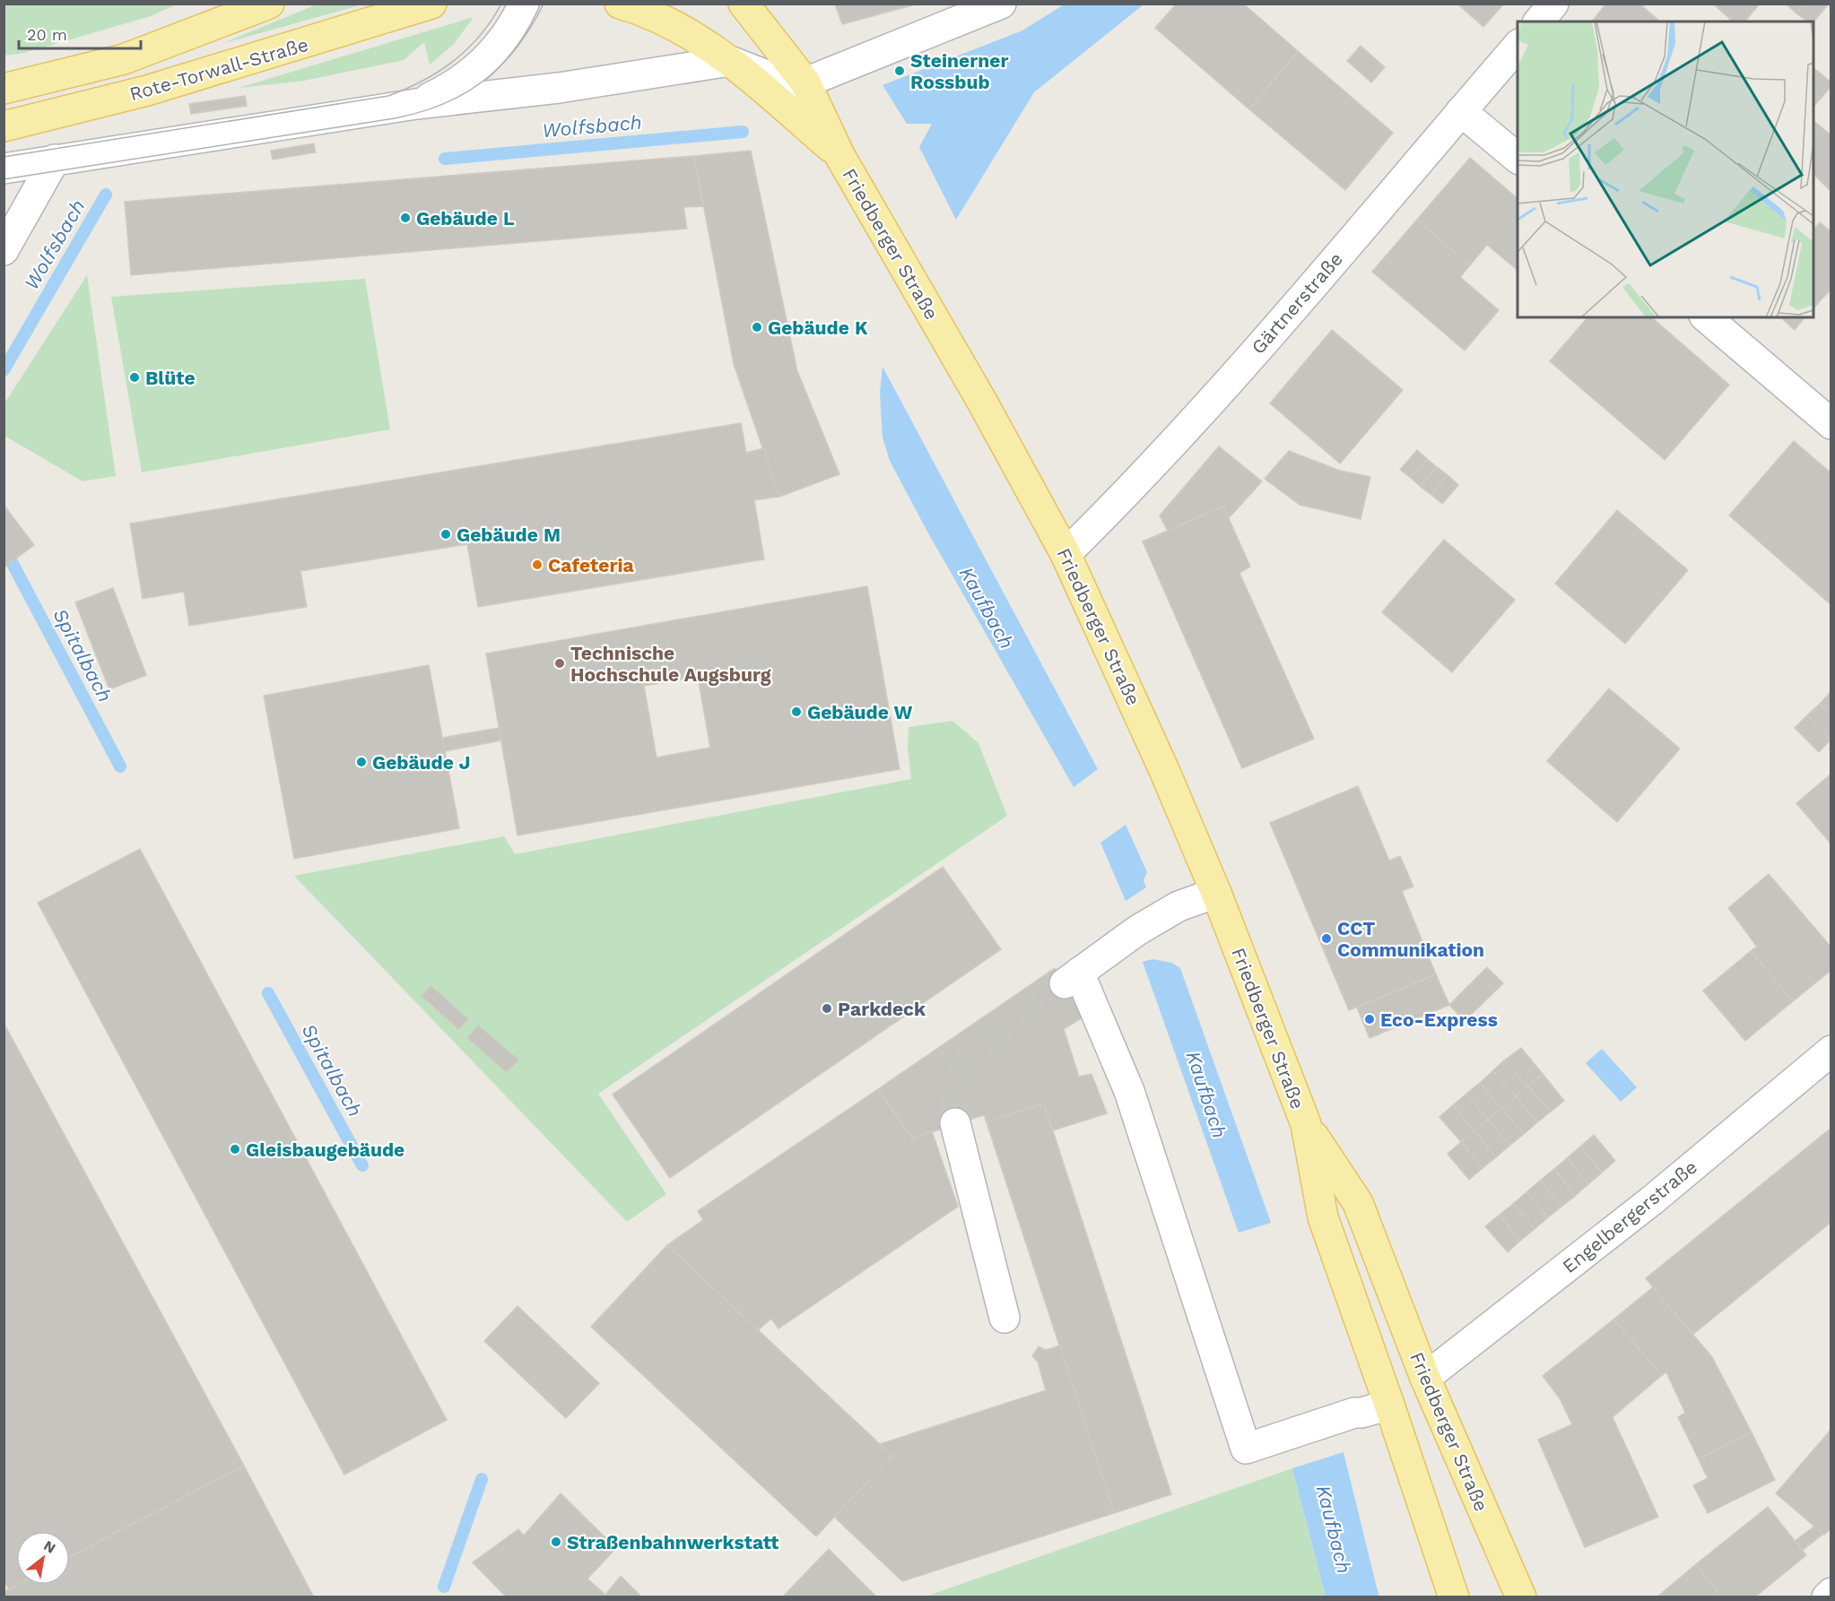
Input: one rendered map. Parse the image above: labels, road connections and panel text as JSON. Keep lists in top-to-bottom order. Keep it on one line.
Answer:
{"streets":{"main road":["Rote-Torwall-Straße","Friedberger Straße"],"street":["Gärtnerstraße","Engelbergerstraße"]},"crossings":[["Friedberger Straße","Gärtnerstraße"],["Friedberger Straße","Engelbergerstraße"]],"water":["Wolfsbach","Kaufbach","Spitalbach"],"places":["Steinerner Rossbub","Gebäude L","Gebäude K","Blüte","Gebäude M","Cafeteria","Technische Hochschule Augsburg","Gebäude W","Gebäude J","CCT Communikation","Parkdeck","Eco-Express","Gleisbaugebäude","Straßenbahnwerkstatt"],"scale_bar":"20 m","north":"top right"}
